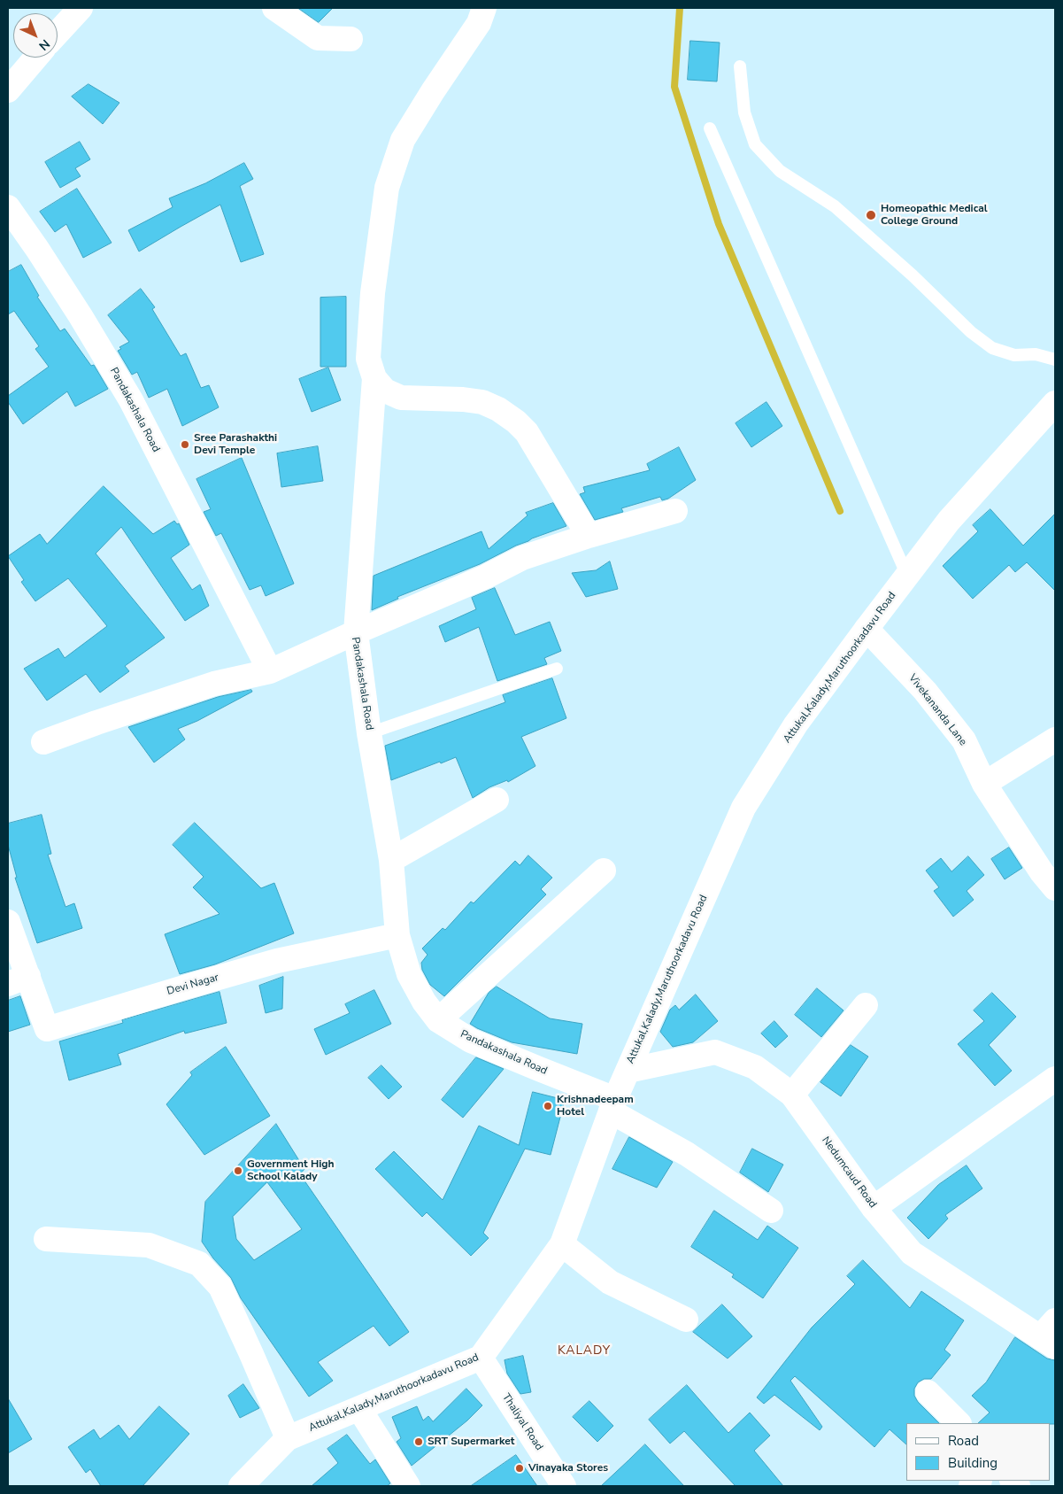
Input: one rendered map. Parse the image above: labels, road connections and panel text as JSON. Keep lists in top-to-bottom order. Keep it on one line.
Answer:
{"streets":{"street":["Pandakashala Road","Attukal,Kalady,Maruthoorkadavu Road","Vivekananda Lane","Devi Nagar","Nedumcaud Road","Thaliyal Road"]},"crossings":[["Pandakashala Road","Attukal,Kalady,Maruthoorkadavu Road"],["Pandakashala Road","Devi Nagar"],["Attukal,Kalady,Maruthoorkadavu Road","Vivekananda Lane"],["Attukal,Kalady,Maruthoorkadavu Road","Nedumcaud Road"],["Attukal,Kalady,Maruthoorkadavu Road","Thaliyal Road"]],"districts":["KALADY"],"places":["Homeopathic Medical College Ground","Sree Parashakthi Devi Temple","Krishnadeepam Hotel","Government High School Kalady","SRT Supermarket","Vinayaka Stores"],"legend":["Road","Building"],"north":"bottom right"}
